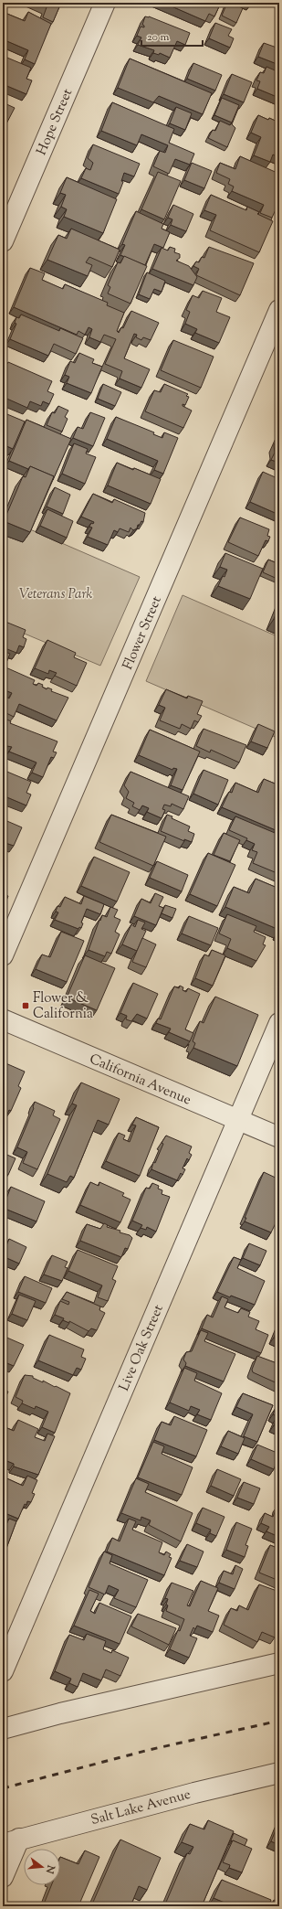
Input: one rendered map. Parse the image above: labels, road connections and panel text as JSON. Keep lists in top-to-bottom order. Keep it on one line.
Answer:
{"streets":{"street":["Hope Street","Flower Street","California Avenue","Live Oak Street","Salt Lake Avenue"]},"crossings":[["California Avenue","Live Oak Street"]],"parks":["Veterans Park"],"places":{"transit":["Flower & California"]},"scale_bar":"20 m","north":"right"}
